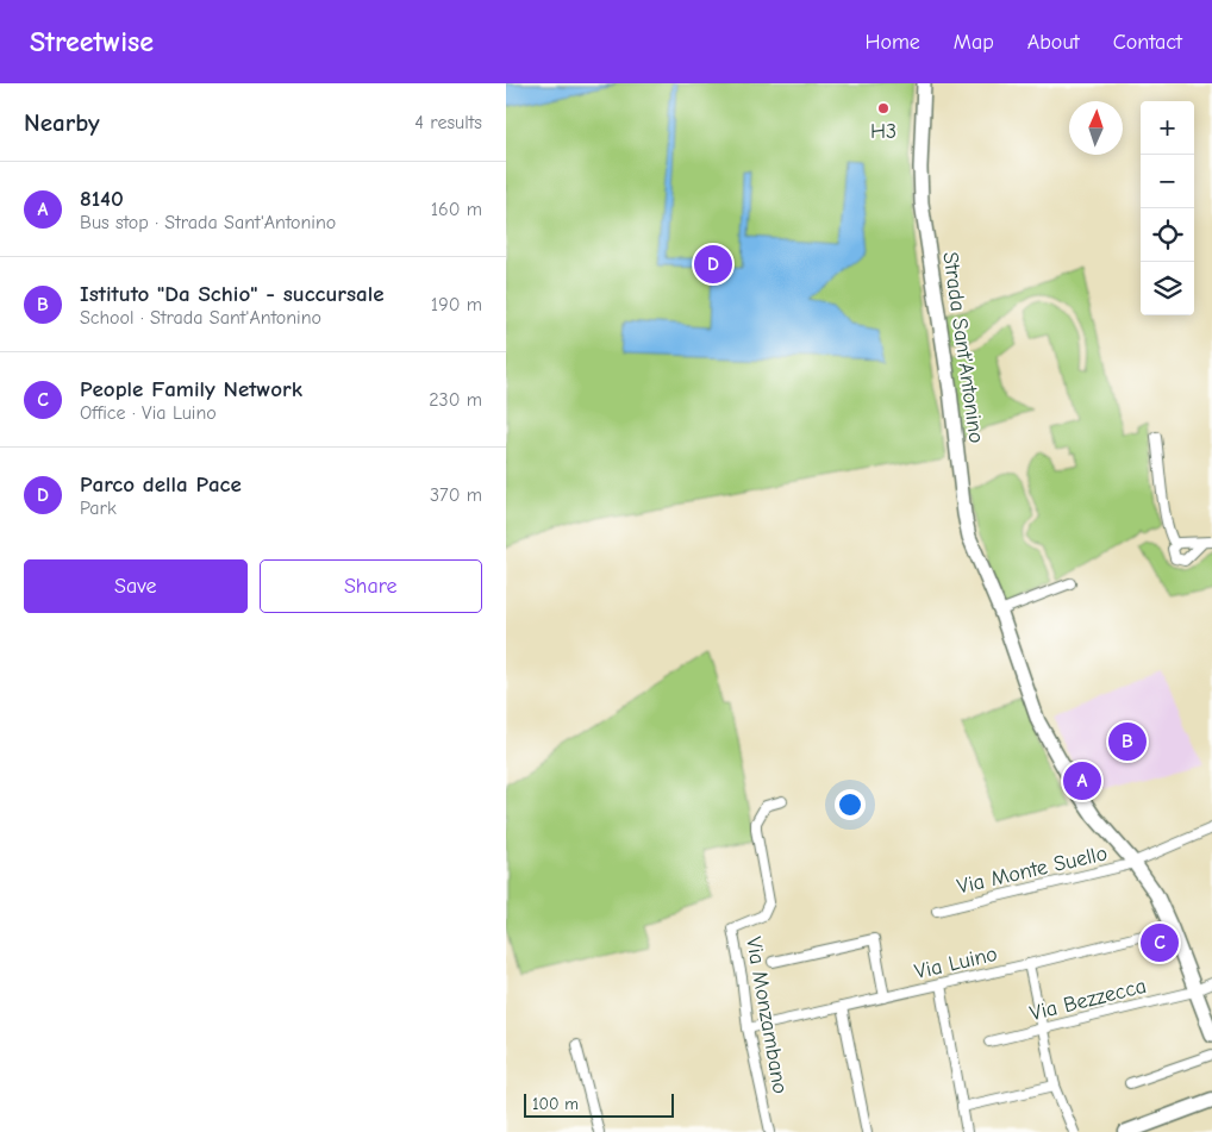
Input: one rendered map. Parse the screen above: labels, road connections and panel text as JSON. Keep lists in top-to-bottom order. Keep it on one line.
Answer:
{"streets":{"main road":["Strada Sant'Antonino"],"street":["Via Monte Suello","Via Luino","Via Bezzecca","Via Monzambano"]},"crossings":[["Strada Sant'Antonino","Via Monte Suello"],["Strada Sant'Antonino","Via Luino"],["Strada Sant'Antonino","Via Bezzecca"],["Via Luino","Via Monzambano"]],"places":["H3"],"scale_bar":"100 m","north":"top","page":{"header":"Streetwise","nav":["Home","Map","About","Contact"],"heading":["Nearby","4 results"],"map_buttons":["+","−"],"list":[{"mark":"A","name":"8140","note":"Bus stop · Strada Sant'Antonino","value":"160 m"},{"mark":"B","name":"Istituto \"Da Schio\" - succursale","note":"School · Strada Sant'Antonino","value":"190 m"},{"mark":"C","name":"People Family Network","note":"Office · Via Luino","value":"230 m"},{"mark":"D","name":"Parco della Pace","note":"Park","value":"370 m"}],"pins":["D","B","A","C"],"buttons":["Save","Share"],"scale":"100 m"}}
